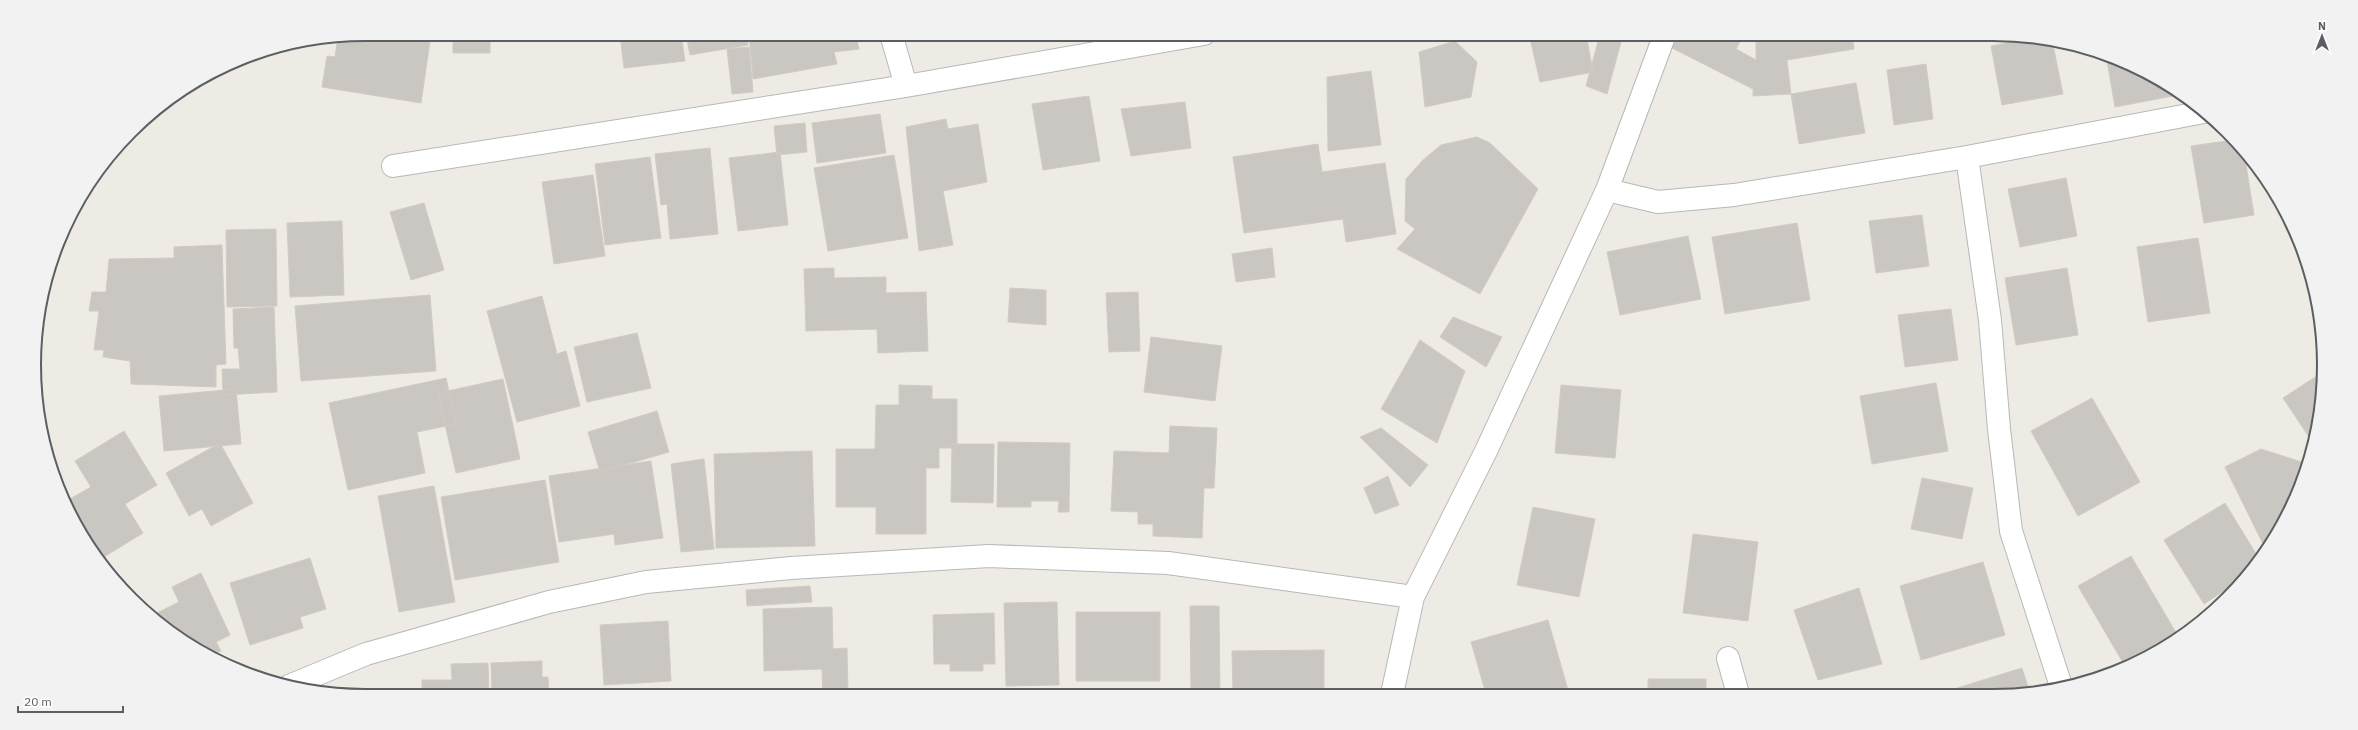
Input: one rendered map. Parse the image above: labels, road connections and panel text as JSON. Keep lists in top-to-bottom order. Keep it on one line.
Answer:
{"scale_bar":"20 m","north":"top"}
